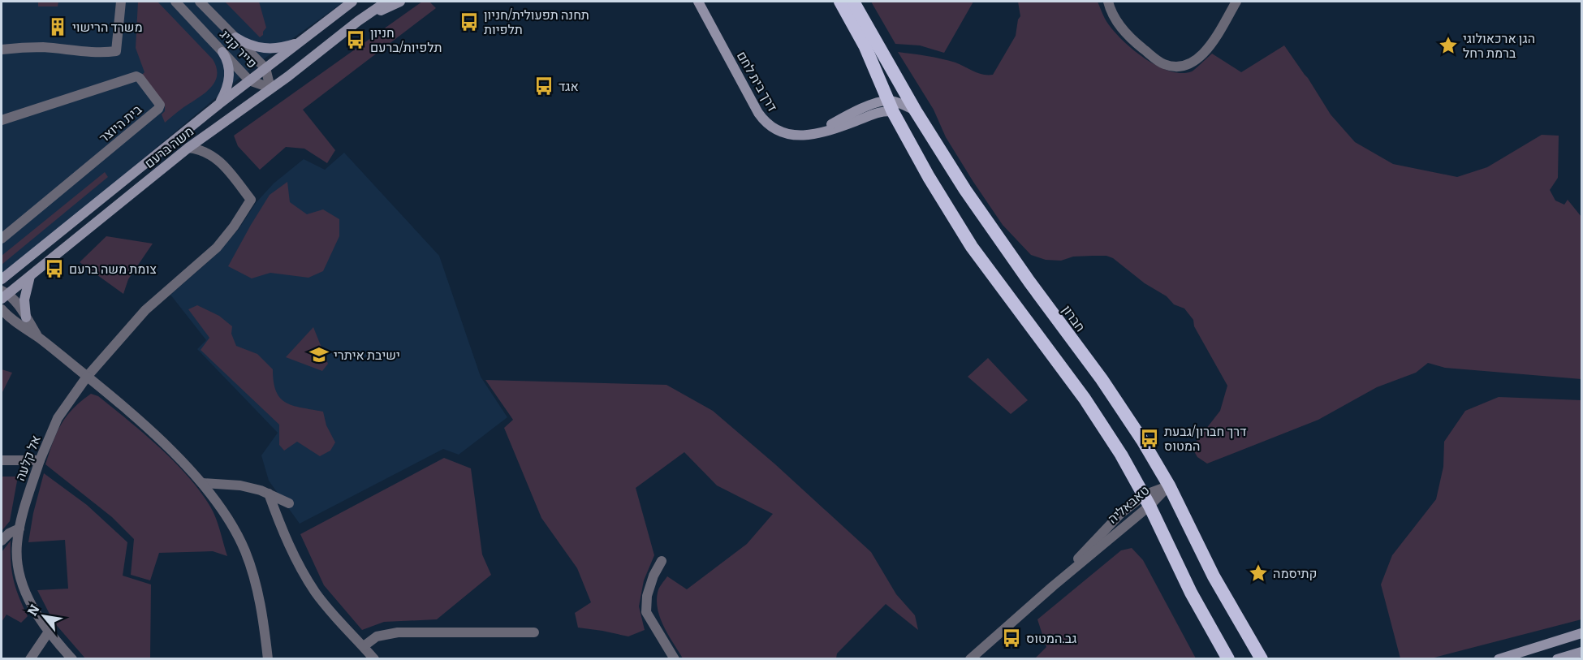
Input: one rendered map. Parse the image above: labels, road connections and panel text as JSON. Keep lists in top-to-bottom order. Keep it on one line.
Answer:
{"streets":{"highway":["חברון"],"main road":["דרך בית לחם","משה ברעם"],"street":["פייר קניג","בית היוצר","אל קלעה","טאבאליה"]},"crossings":[["פייר קניג","משה ברעם"],["משה ברעם","אל קלעה"],["חברון","טאבאליה"]],"places":{"bus stop":["תחנה תפעולית/חניון תלפיות","חניון תלפיות/ברעם","אגד","צומת משה ברעם","דרך חברון/גבעת המטוס","גב.המטוס"],"building":["משרד הרישוי"],"place":["הגן ארכאולוגי ברמת רחל","קתיסמה"],"school or university":["ישיבת איתרי"]},"north":"top left"}
